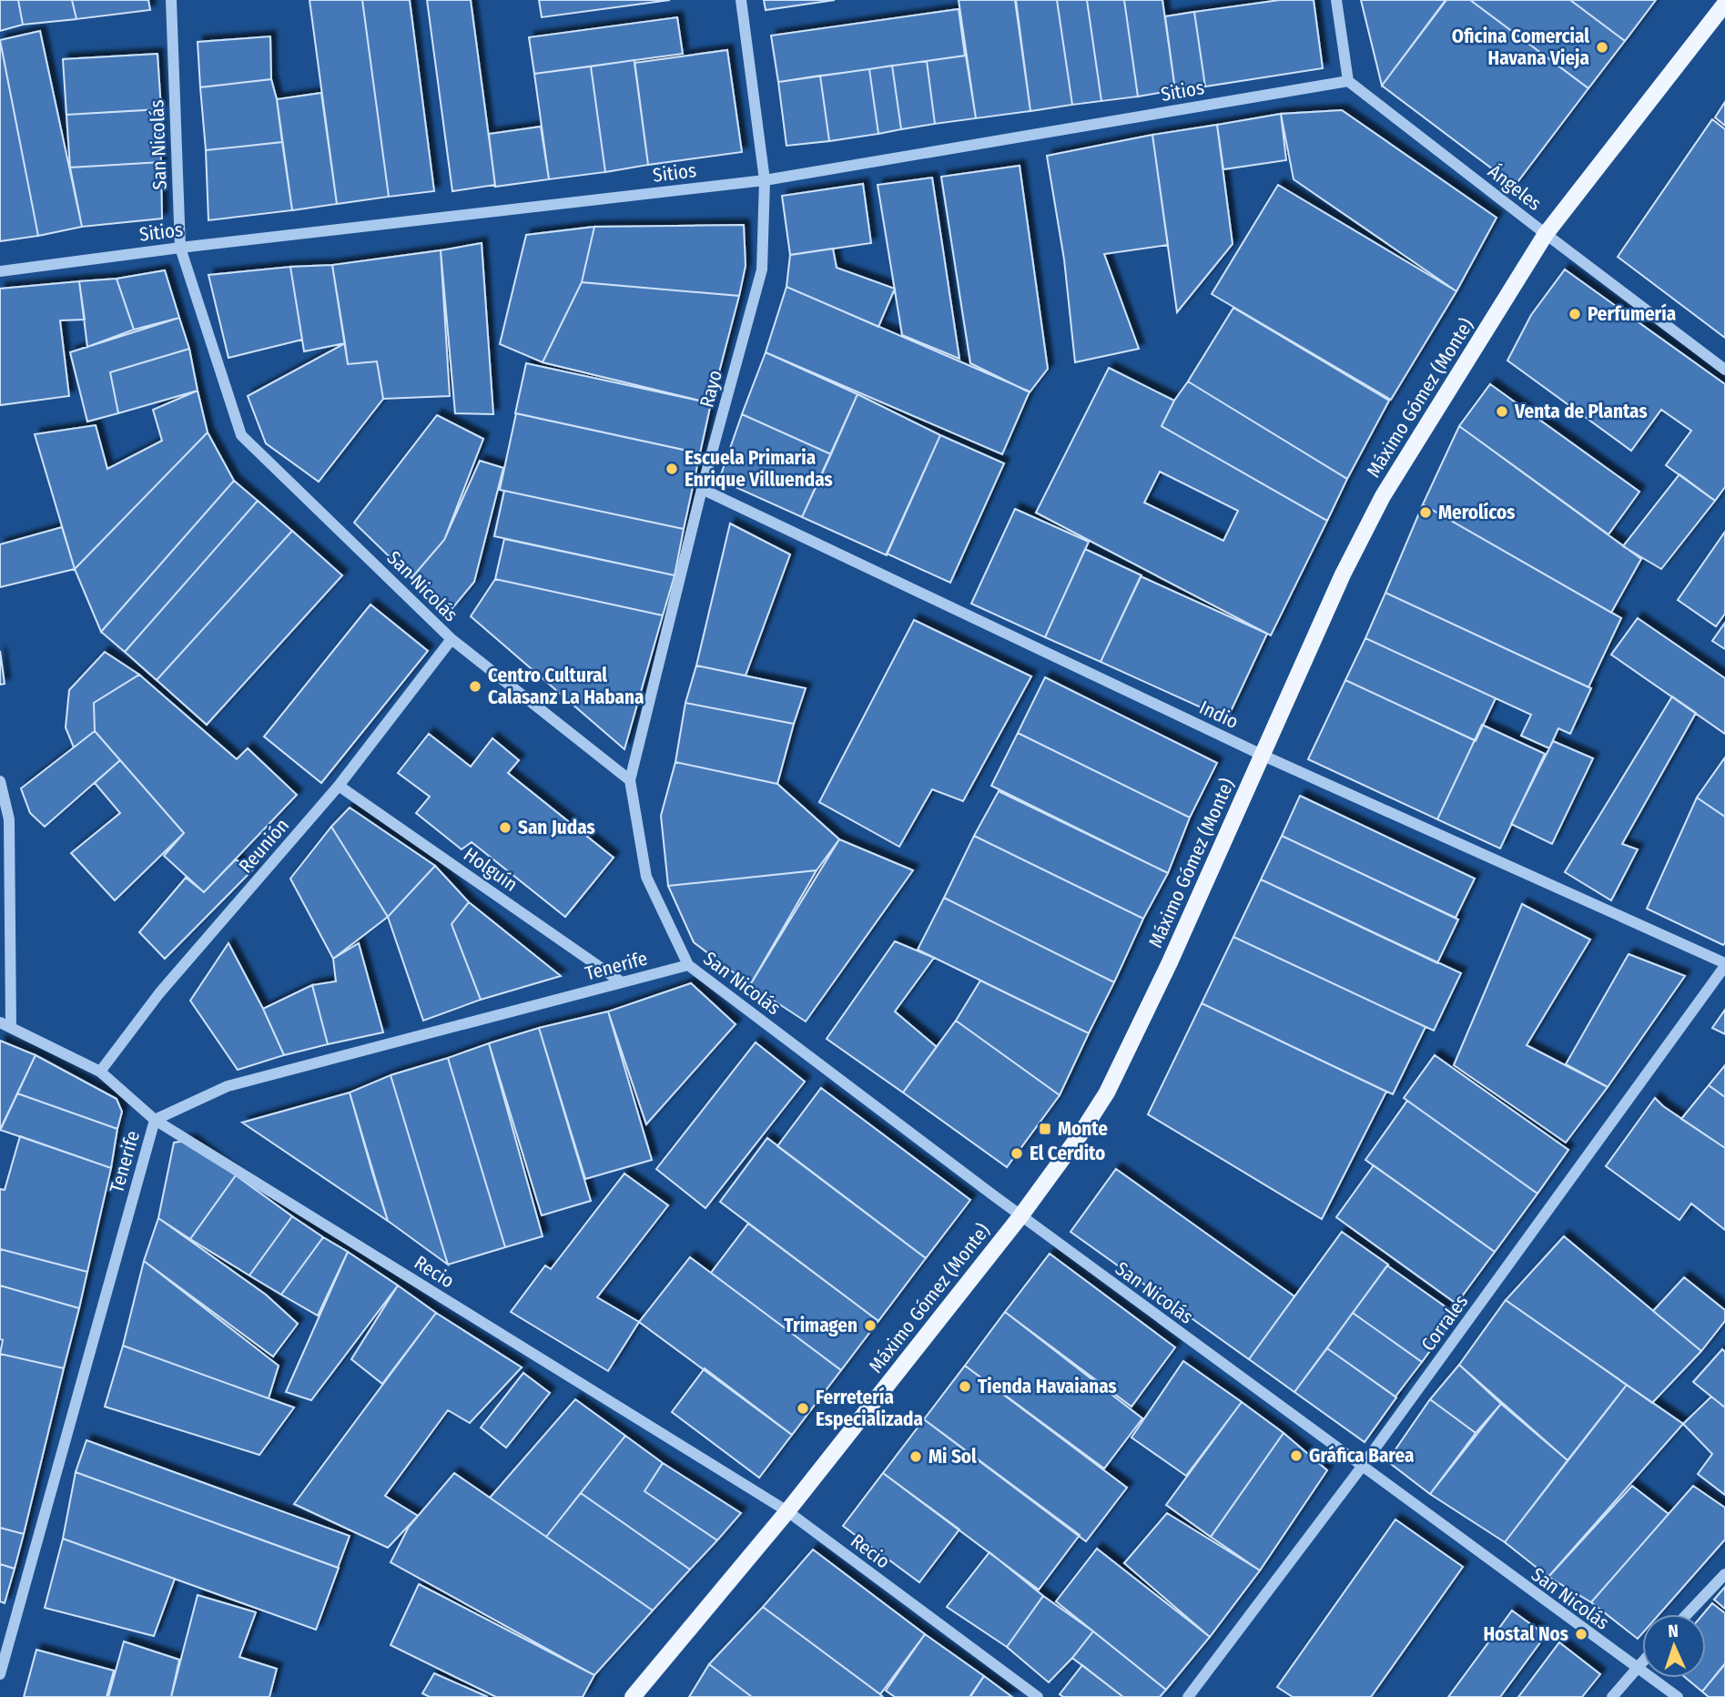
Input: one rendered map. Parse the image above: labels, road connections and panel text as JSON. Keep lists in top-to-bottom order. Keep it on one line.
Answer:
{"streets":{"main road":["Máximo Gómez (Monte)"],"street":["Sitios","San Nicolás","Ángeles","Rayo","Indio","Reunión","Holguín","Tenerife","Recio","Corrales"]},"crossings":[["Sitios","San Nicolás"],["Sitios","Ángeles"],["Sitios","Rayo"],["San Nicolás","Rayo"],["San Nicolás","Máximo Gómez (Monte)"],["San Nicolás","Reunión"],["San Nicolás","Tenerife"],["San Nicolás","Corrales"],["Ángeles","Máximo Gómez (Monte)"],["Rayo","Indio"],["Máximo Gómez (Monte)","Indio"],["Máximo Gómez (Monte)","Recio"],["Indio","Corrales"],["Reunión","Holguín"],["Reunión","Recio"],["Holguín","Tenerife"],["Tenerife","Recio"]],"places":{"other":["Oficina Comercial Havana Vieja","Perfumería","Venta de Plantas","Escuela Primaria Enrique Villuendas","Merolícos","Centro Cultural Calasanz La Habana","San Judas","El Cerdito","Trimagen","Tienda Havaianas","Ferretería Especializada","Gráfica Barea","Mi Sol","Hostal Nos"],"transit":["Monte"]},"north":"top"}
